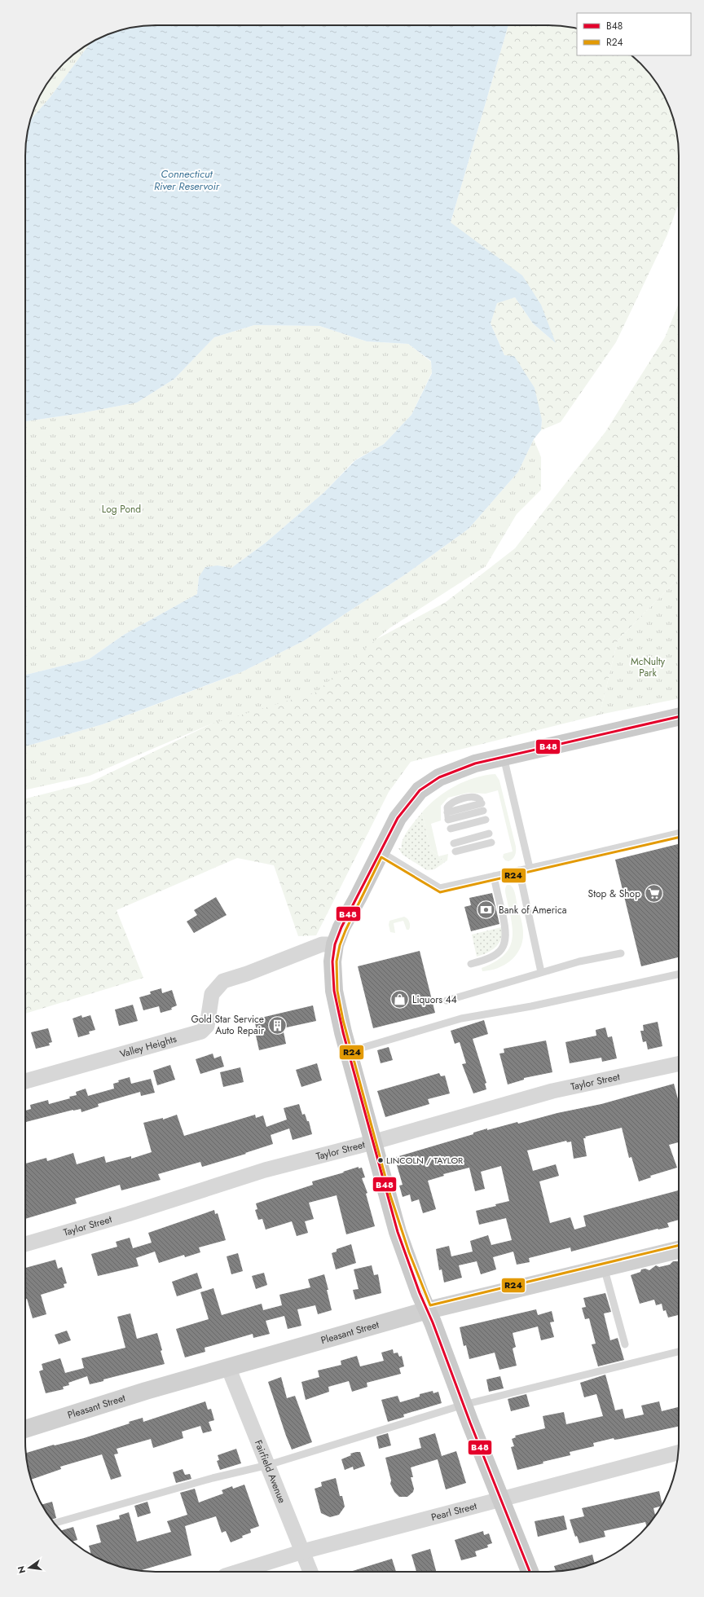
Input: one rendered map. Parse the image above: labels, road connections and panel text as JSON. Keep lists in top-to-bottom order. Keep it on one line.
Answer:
{"streets":{"street":["Valley Heights","Taylor Street","Pleasant Street","Fairfield Avenue","Pearl Street"]},"crossings":[["Pleasant Street","Fairfield Avenue"],["Fairfield Avenue","Pearl Street"]],"water":["Connecticut River Reservoir"],"parks":["Log Pond","McNulty Park"],"places":{"supermarket":["Stop & Shop"],"bank":["Bank of America"],"shop":["Liquors 44"],"building":["Gold Star Service Auto Repair"],"other":["LINCOLN / TAYLOR"]},"lines":["transit line B48","transit line R24"],"legend":["B48","R24"],"north":"left"}
